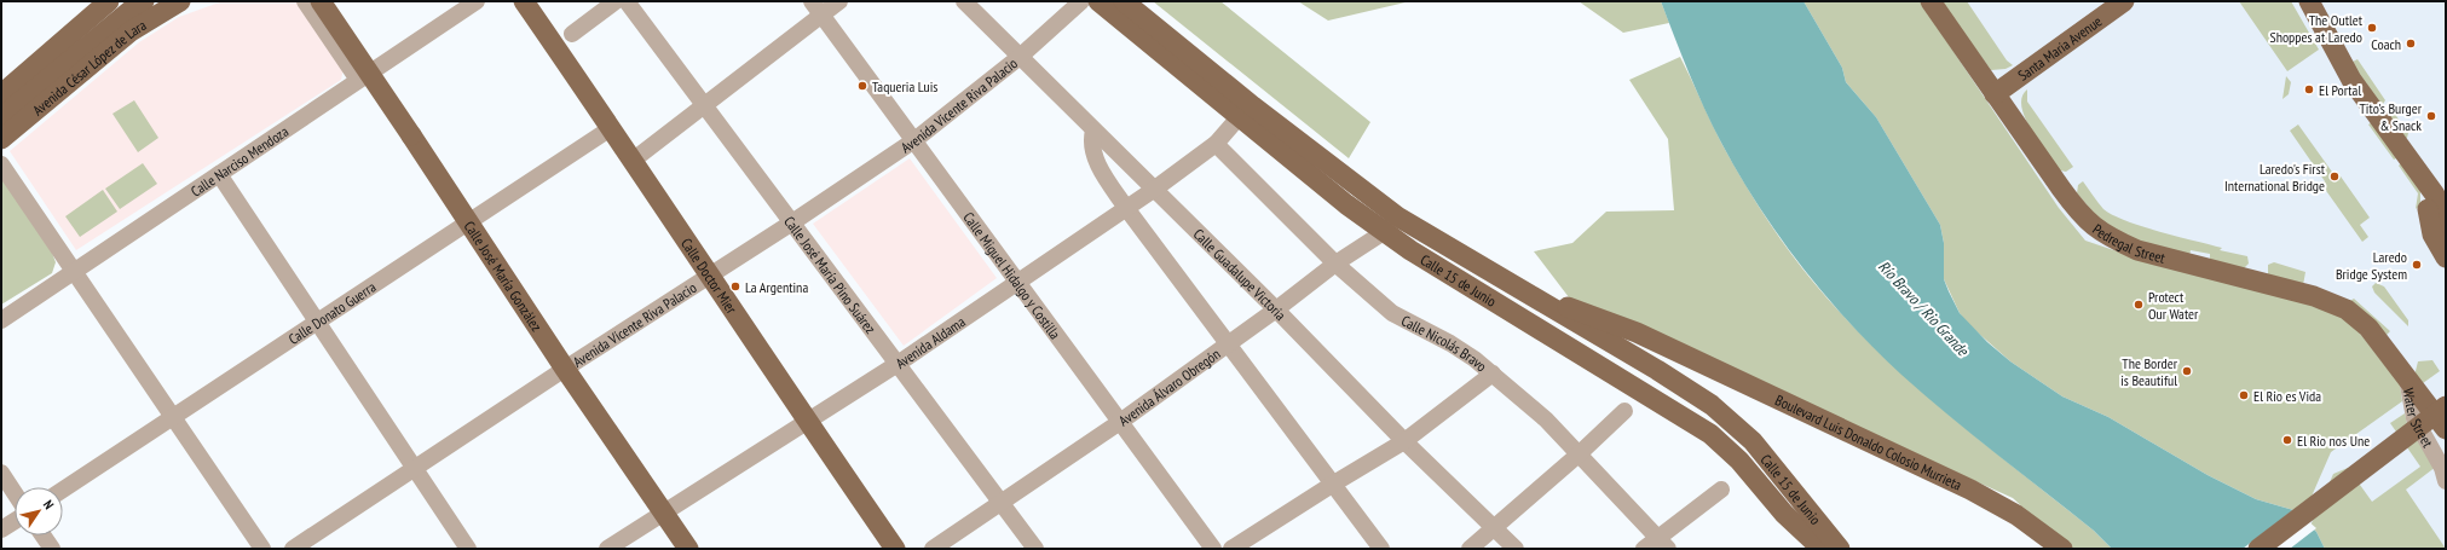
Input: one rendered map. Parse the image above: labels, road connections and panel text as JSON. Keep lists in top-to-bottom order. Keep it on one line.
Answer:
{"streets":{"main road":["Santa Maria Avenue","Avenida César López de Lara","Pedregal Street","Calle José María González","Calle Doctor Mier","Calle 15 de Junio","Boulevard Luis Donaldo Colosio Murrieta"],"street":["Avenida Vicente Riva Palacio","Calle Narciso Mendoza","Calle José María Pino Suárez","Calle Miguel Hidalgo y Costilla","Calle Guadalupe Victoria","Calle Donato Guerra","Avenida Aldama","Calle Nicolás Bravo","Avenida Álvaro Obregón","Water Street"]},"crossings":[["Santa Maria Avenue","Pedregal Street"],["Avenida Vicente Riva Palacio","Calle José María Pino Suárez"],["Avenida Vicente Riva Palacio","Calle Miguel Hidalgo y Costilla"],["Avenida Vicente Riva Palacio","Calle Guadalupe Victoria"],["Avenida Vicente Riva Palacio","Calle José María González"],["Avenida Vicente Riva Palacio","Calle Doctor Mier"],["Pedregal Street","Water Street"],["Calle José María Pino Suárez","Avenida Aldama"],["Calle José María Pino Suárez","Avenida Álvaro Obregón"],["Calle Miguel Hidalgo y Costilla","Avenida Aldama"],["Calle Miguel Hidalgo y Costilla","Avenida Álvaro Obregón"],["Calle Guadalupe Victoria","Avenida Aldama"],["Calle Guadalupe Victoria","Avenida Álvaro Obregón"],["Calle José María González","Calle Donato Guerra"],["Calle José María González","Avenida Aldama"],["Calle Doctor Mier","Calle Donato Guerra"],["Calle Doctor Mier","Avenida Aldama"],["Calle 15 de Junio","Avenida Aldama"],["Calle 15 de Junio","Avenida Álvaro Obregón"],["Calle 15 de Junio","Boulevard Luis Donaldo Colosio Murrieta"],["Avenida Aldama","Calle Nicolás Bravo"],["Calle Nicolás Bravo","Avenida Álvaro Obregón"]],"water":["Río Bravo / Rio Grande"],"places":["The Outlet Shoppes at Laredo","Coach","Taqueria Luis","El Portal","Tito's Burger & Snack","Laredo's First International Bridge","Laredo Bridge System","La Argentina","Protect Our Water","The Border is Beautiful","El Rio es Vida","El Rio nos Une"],"north":"top right"}
